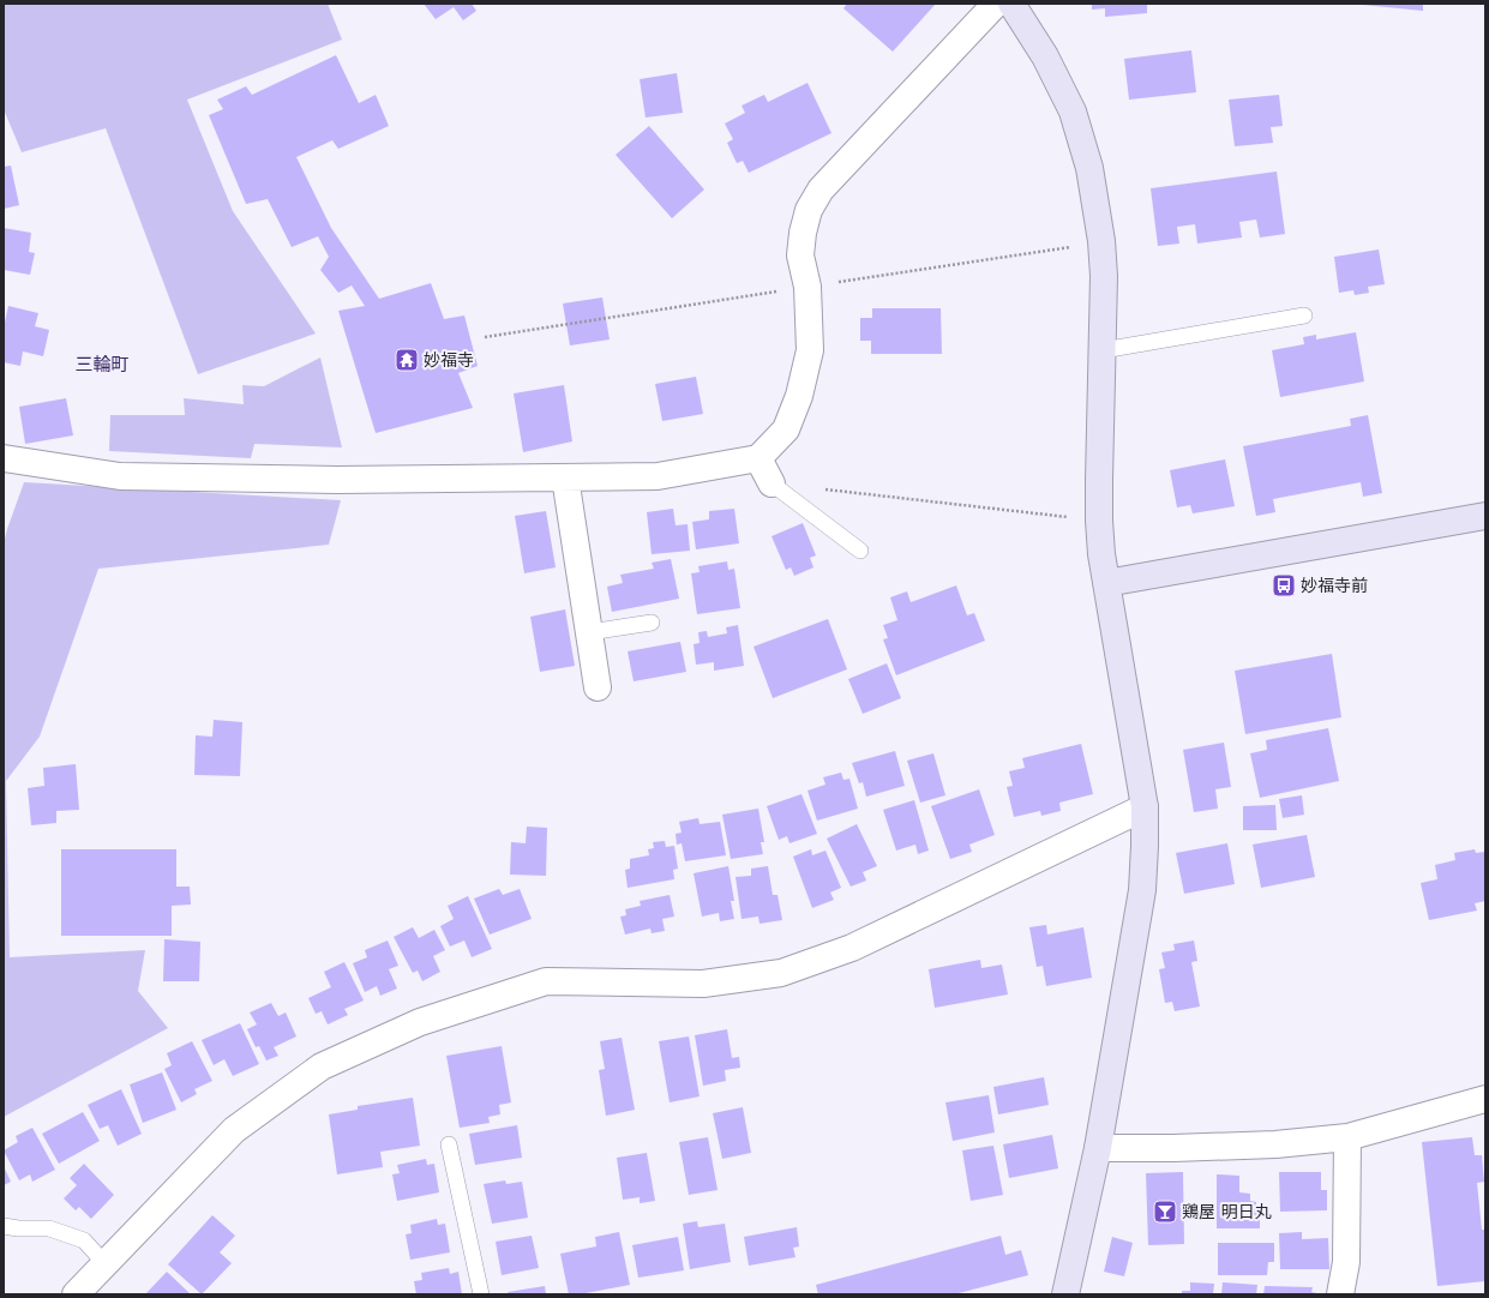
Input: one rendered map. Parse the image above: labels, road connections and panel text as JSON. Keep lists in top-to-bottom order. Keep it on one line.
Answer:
{"districts":["三輪町"],"places":{"temple":["妙福寺"],"bus stop":["妙福寺前"],"bar":["鶏屋 明日丸"]}}
